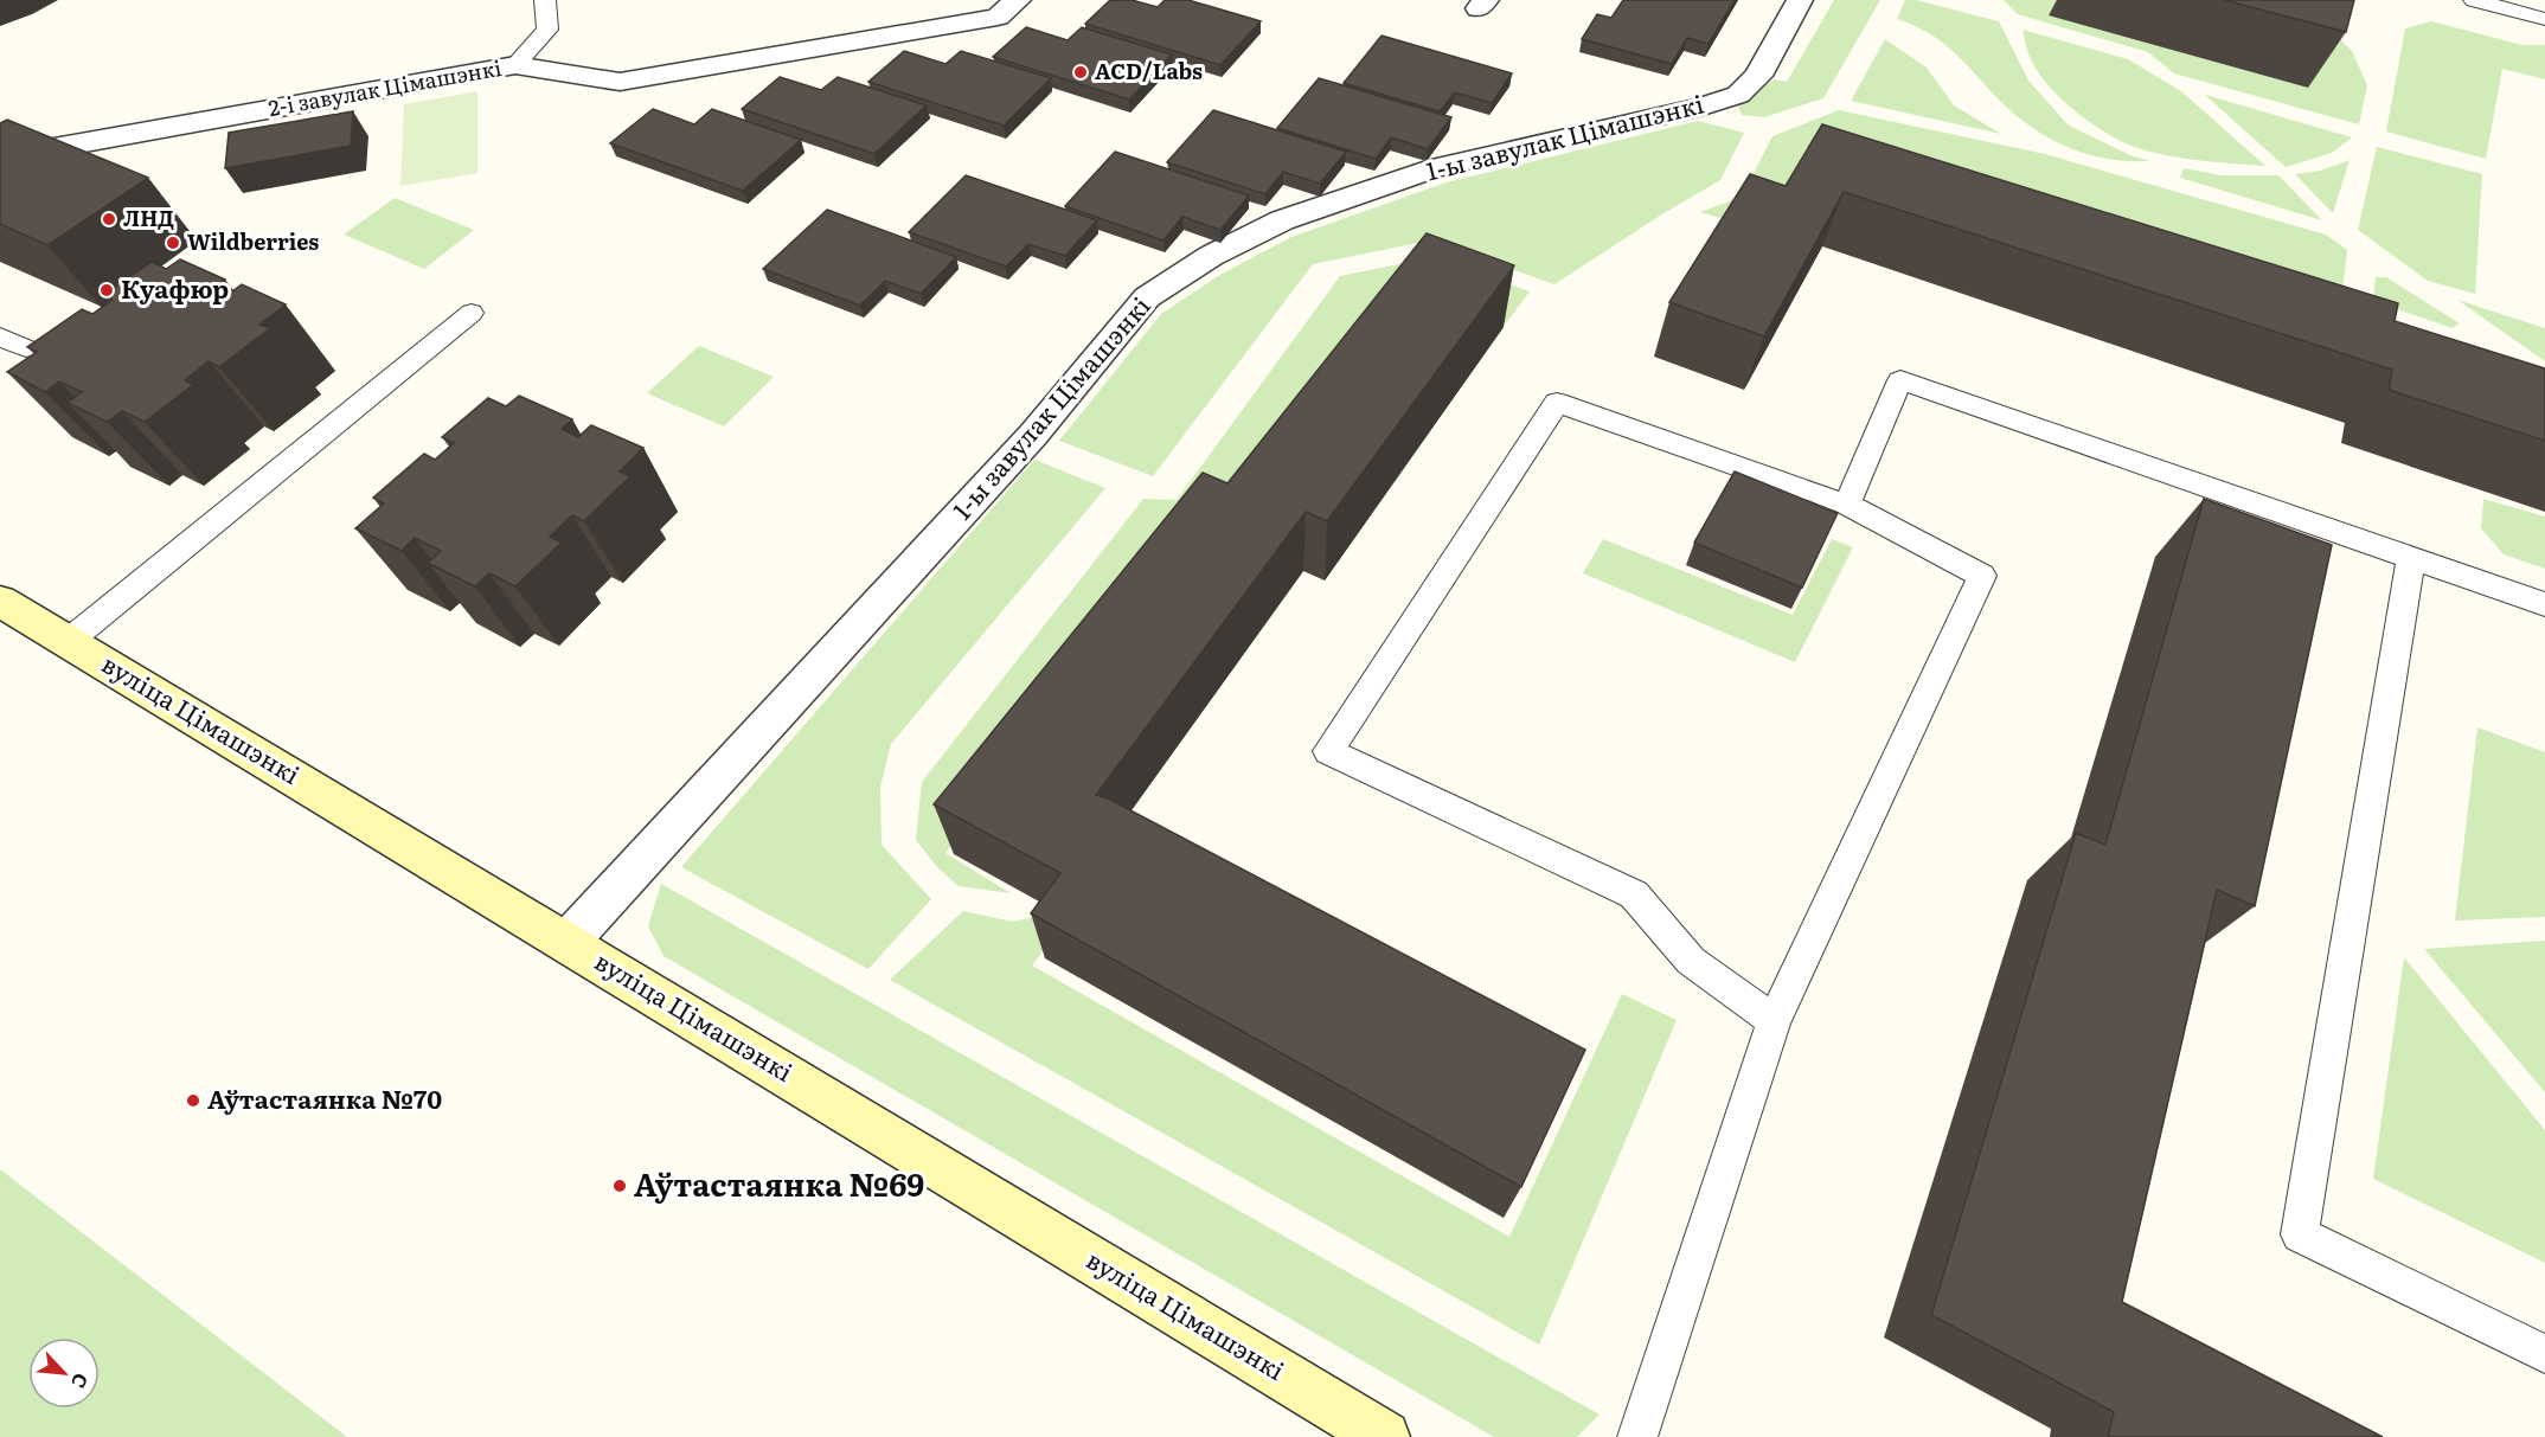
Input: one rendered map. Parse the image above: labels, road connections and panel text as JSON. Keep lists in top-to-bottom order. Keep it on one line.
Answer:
{"streets":{"main road":["вуліца Цімашэнкі"],"street":["2-і завулак Цімашэнкі","1-ы завулак Цімашэнкі"]},"crossings":[["1-ы завулак Цімашэнкі","вуліца Цімашэнкі"]],"places":["ACD/Labs","ЛНД","Wildberries","Куафюр","Аўтастаянка №70","Аўтастаянка №69"],"north":"bottom right"}
